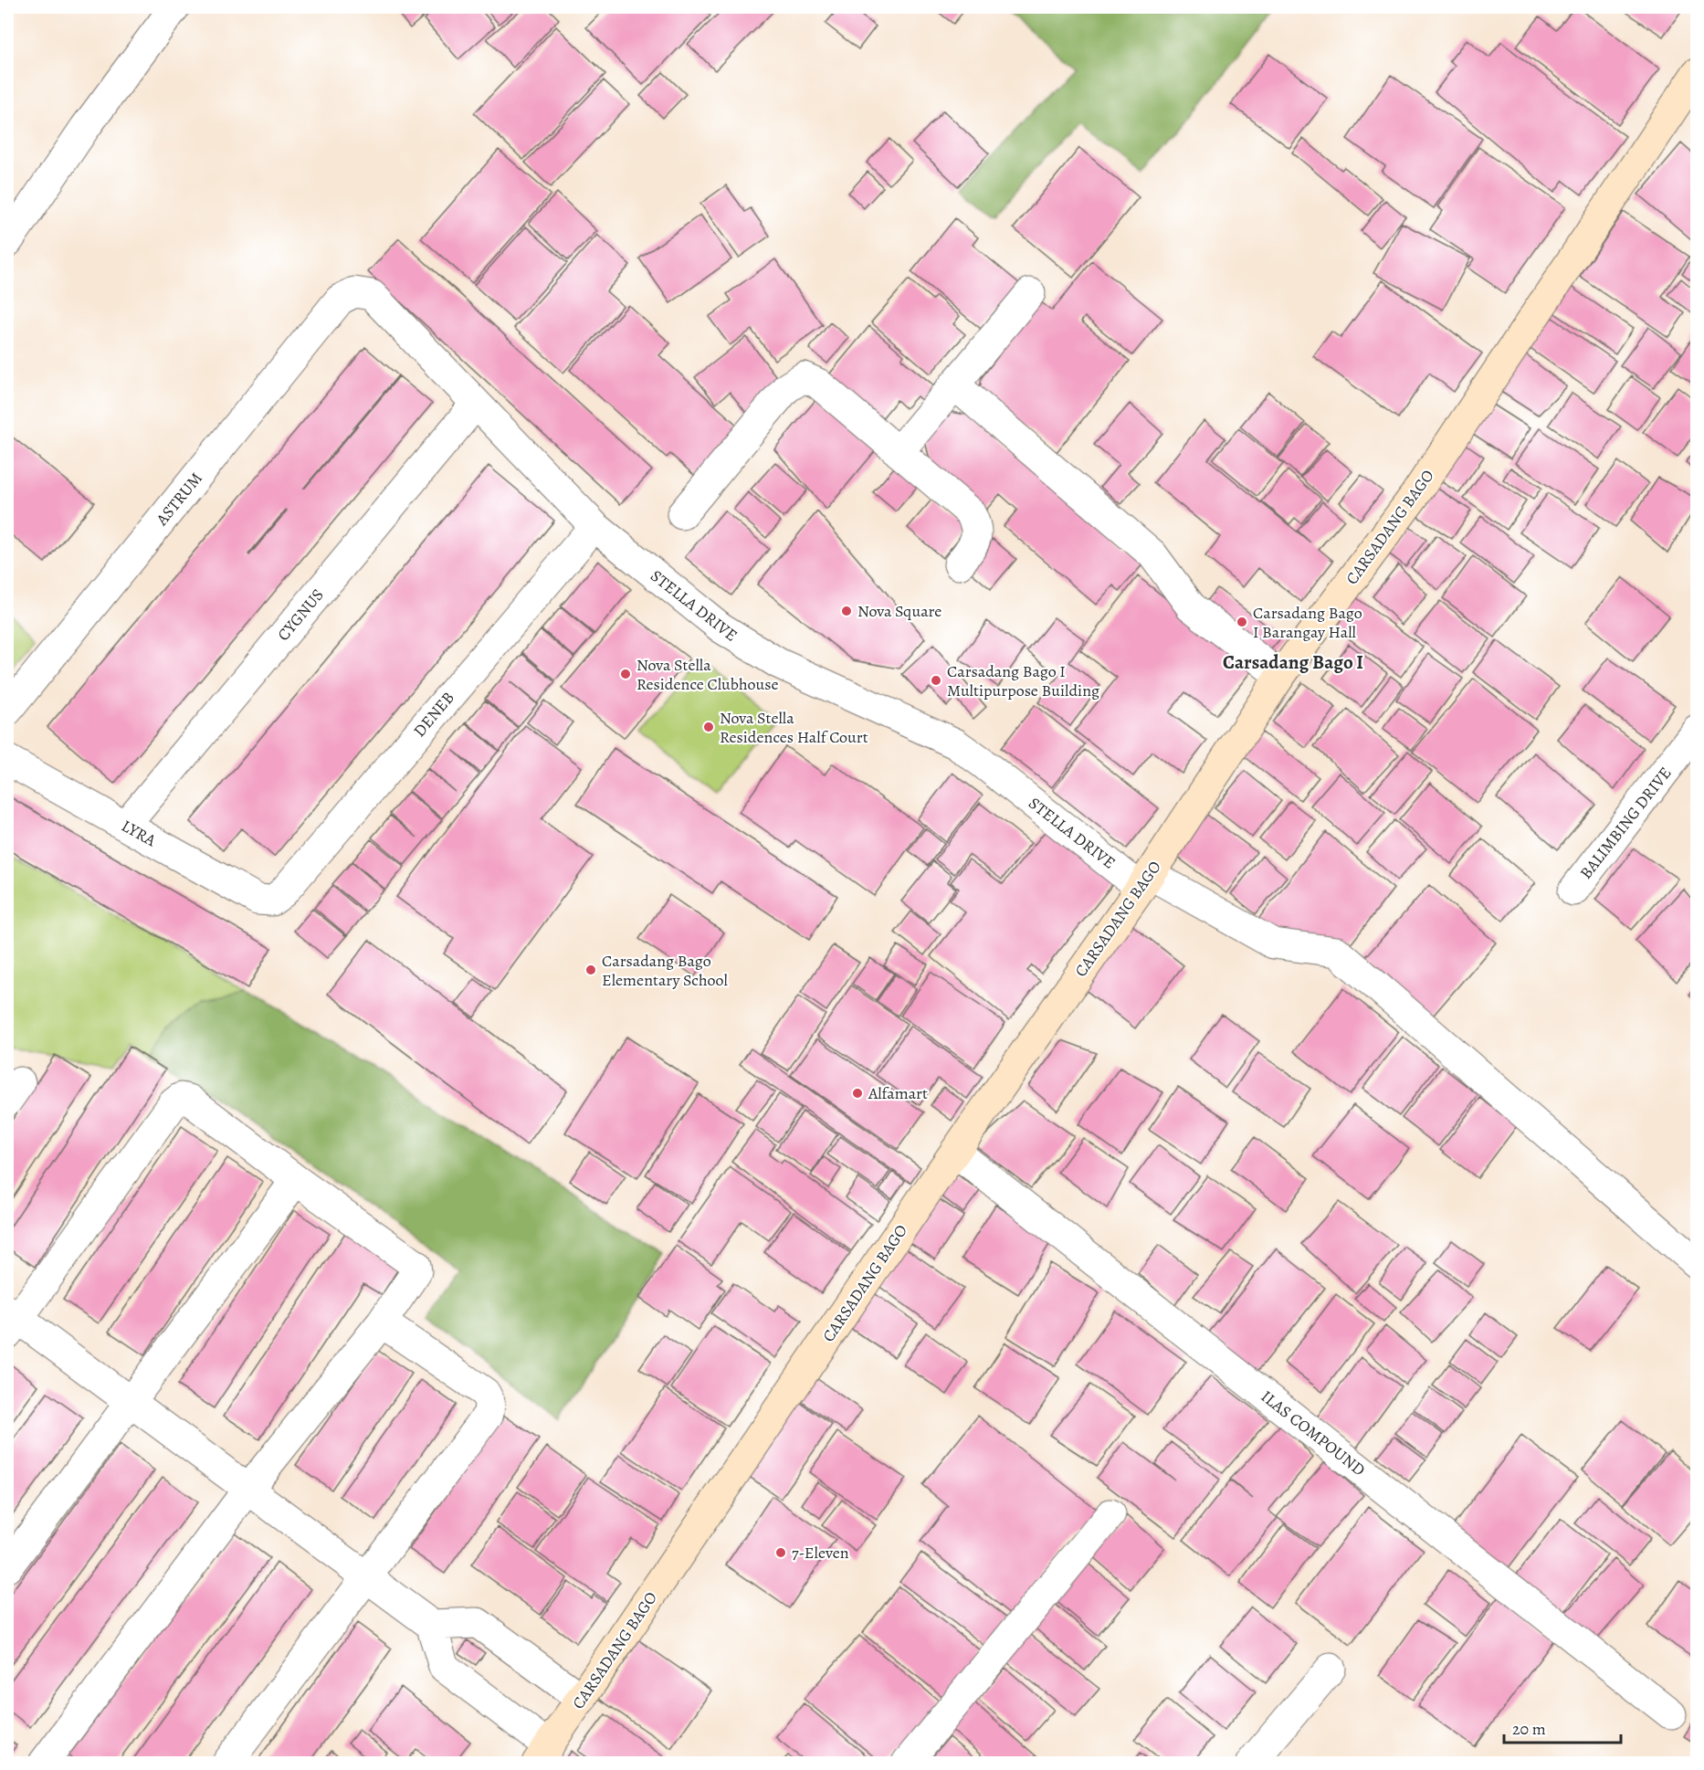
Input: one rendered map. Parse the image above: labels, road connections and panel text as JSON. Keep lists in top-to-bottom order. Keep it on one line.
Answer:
{"streets":{"street":["ASTRUM","CARSADANG BAGO","STELLA DRIVE","CYGNUS","DENEB","BALIMBING DRIVE","LYRA","ILAS COMPOUND"]},"crossings":[["ASTRUM","STELLA DRIVE"],["CARSADANG BAGO","STELLA DRIVE"],["CARSADANG BAGO","ILAS COMPOUND"],["STELLA DRIVE","CYGNUS"],["STELLA DRIVE","DENEB"],["CYGNUS","LYRA"],["DENEB","LYRA"]],"districts":["Carsadang Bago I"],"places":["Nova Square","Carsadang Bago I Barangay Hall","Nova Stella Residence Clubhouse","Carsadang Bago I Multipurpose Building","Nova Stella Residences Half Court","Carsadang Bago Elementary School","Alfamart","7-Eleven"],"scale_bar":"20 m"}
